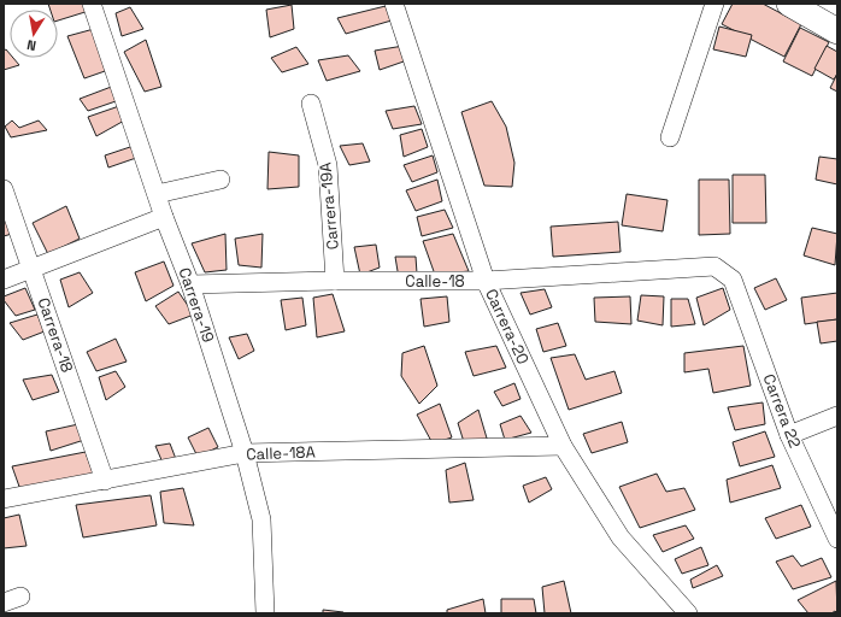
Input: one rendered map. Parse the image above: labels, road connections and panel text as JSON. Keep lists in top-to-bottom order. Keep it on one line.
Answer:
{"streets":{"street":["Carrera-19A","Calle-18","Carrera-19","Carrera-20","Carrera-18","Carrera 22","Calle-18A"]},"crossings":[["Carrera-19A","Calle-18"],["Calle-18","Carrera-19"],["Calle-18","Carrera-20"],["Calle-18","Carrera 22"],["Carrera-19","Calle-18A"],["Carrera-20","Calle-18A"],["Carrera-18","Calle-18A"]],"north":"bottom"}
